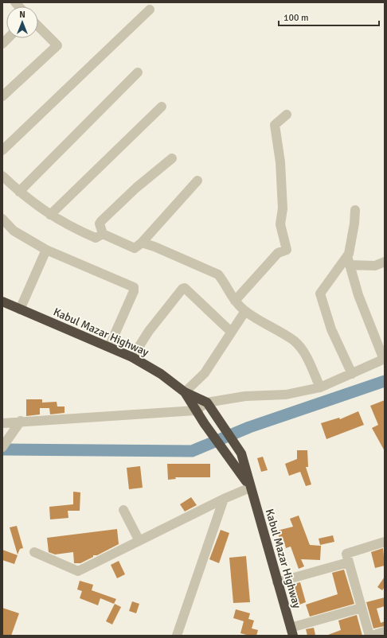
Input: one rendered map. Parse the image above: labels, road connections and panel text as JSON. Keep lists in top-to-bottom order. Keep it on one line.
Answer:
{"streets":{"highway":["Kabul Mazar Highway"]},"scale_bar":"100 m","north":"top"}
